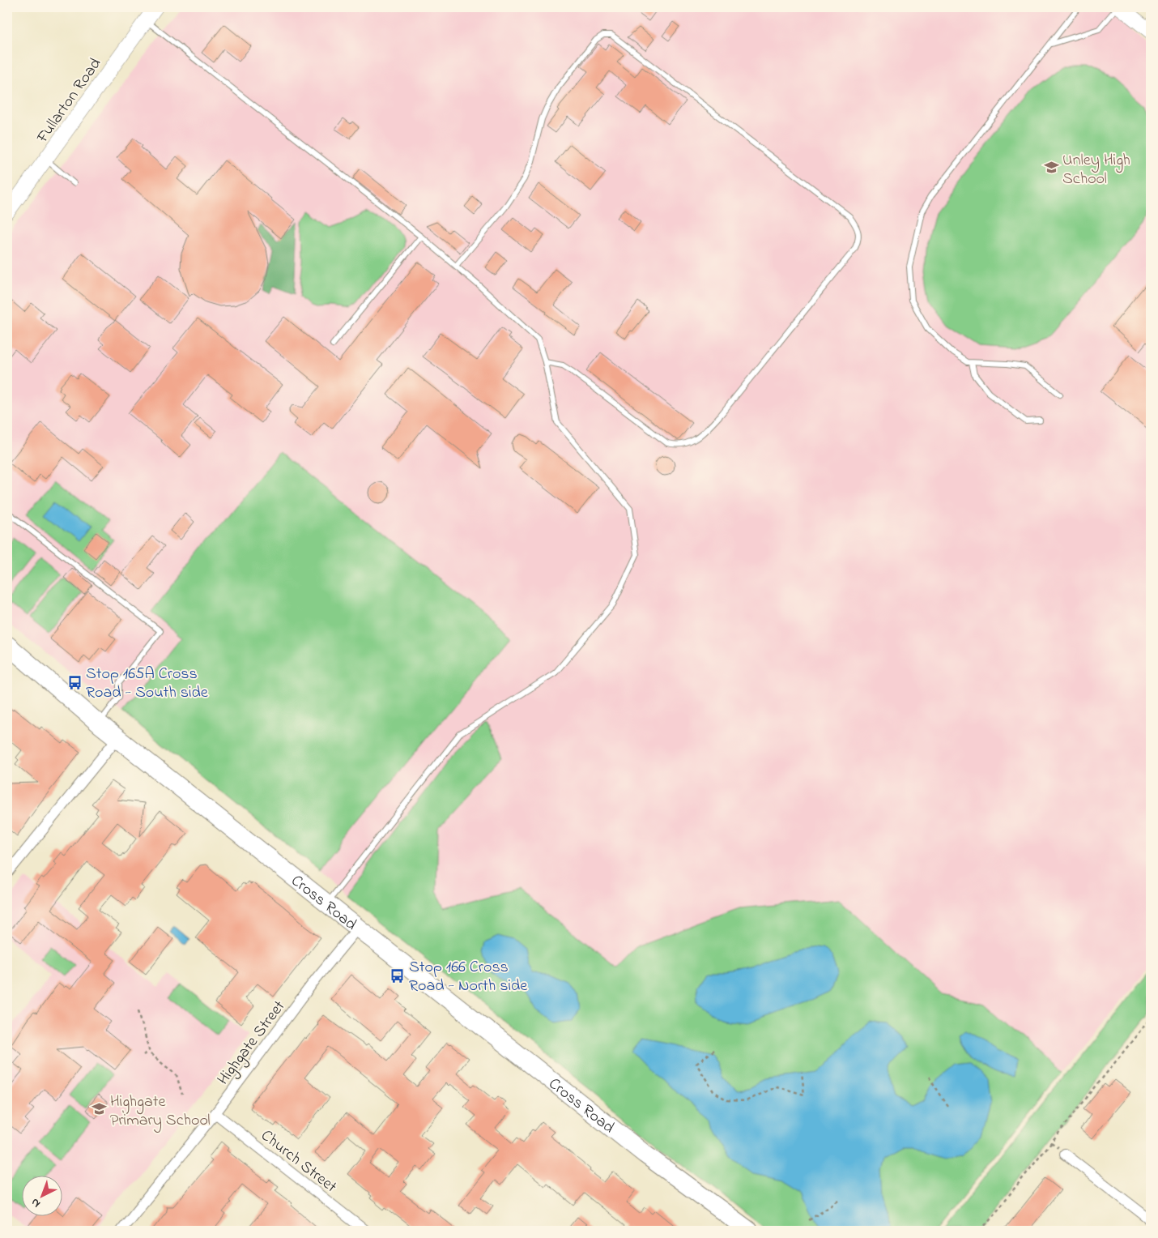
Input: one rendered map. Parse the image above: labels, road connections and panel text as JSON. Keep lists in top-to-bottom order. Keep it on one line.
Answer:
{"streets":{"highway":["Cross Road"],"main road":["Fullarton Road"],"street":["Highgate Street","Church Street"]},"crossings":[["Cross Road","Highgate Street"],["Highgate Street","Church Street"]],"places":{"school or university":["Unley High School","Highgate Primary School"],"bus stop":["Stop 165A Cross Road - South side","Stop 166 Cross Road - North side"]},"north":"bottom left"}
